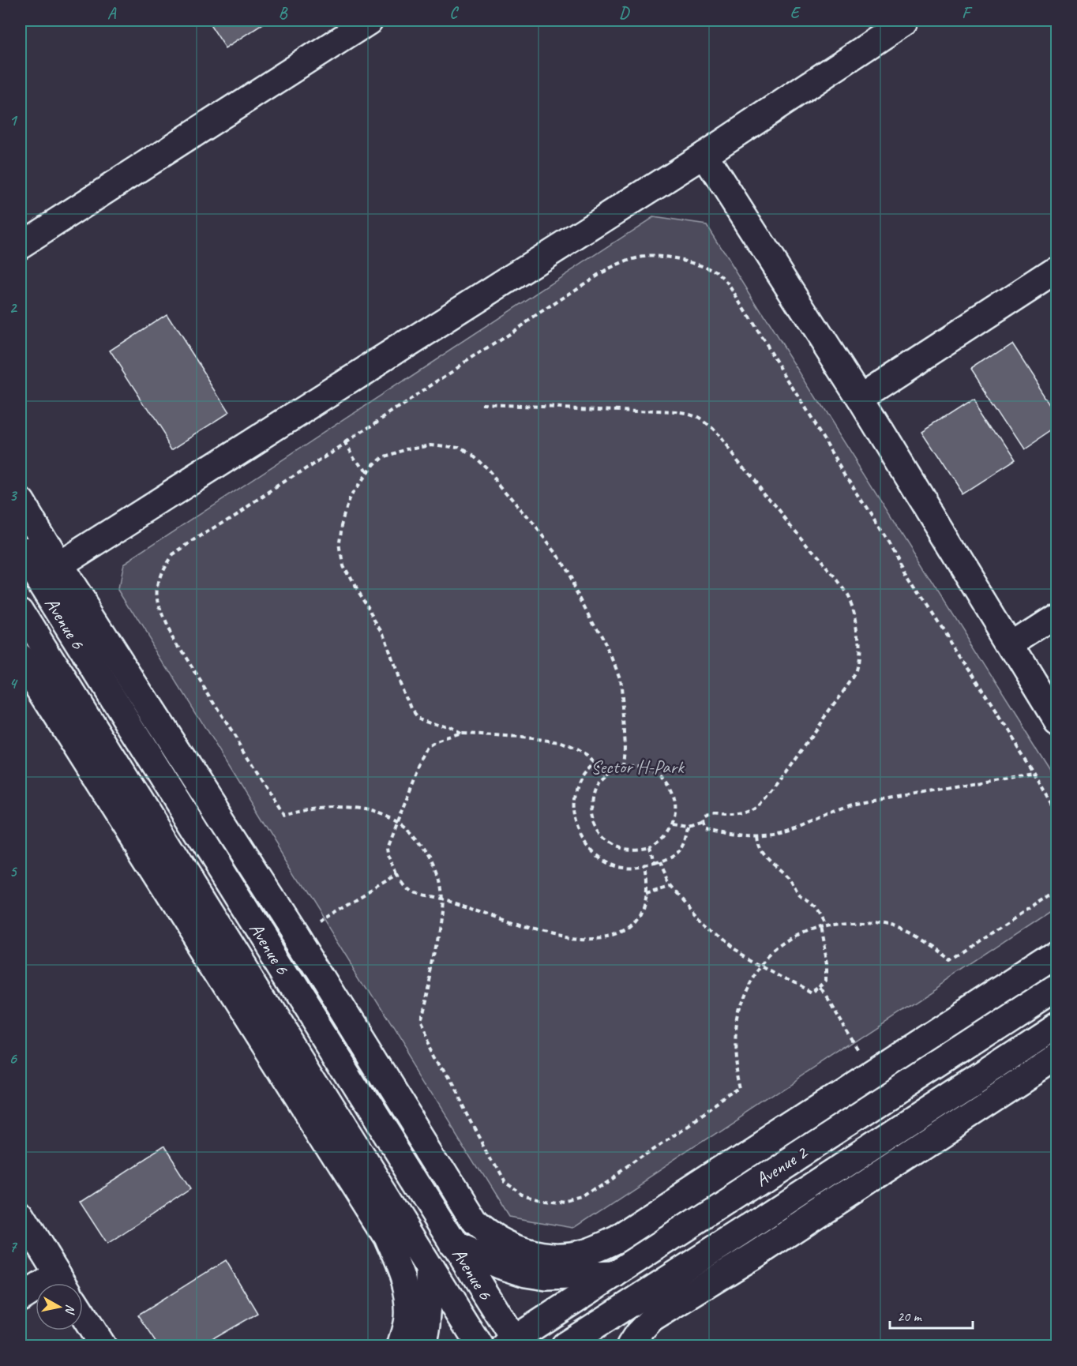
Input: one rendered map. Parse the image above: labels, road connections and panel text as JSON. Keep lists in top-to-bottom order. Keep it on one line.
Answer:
{"streets":{"street":["Avenue 6","Avenue 2"]},"crossings":[["Avenue 6","Avenue 2"]],"parks":["Sector H-Park"],"scale_bar":"20 m","north":"right","grid":{"columns":["A","B","C","D","E","F"],"rows":["1","2","3","4","5","6","7"]}}
